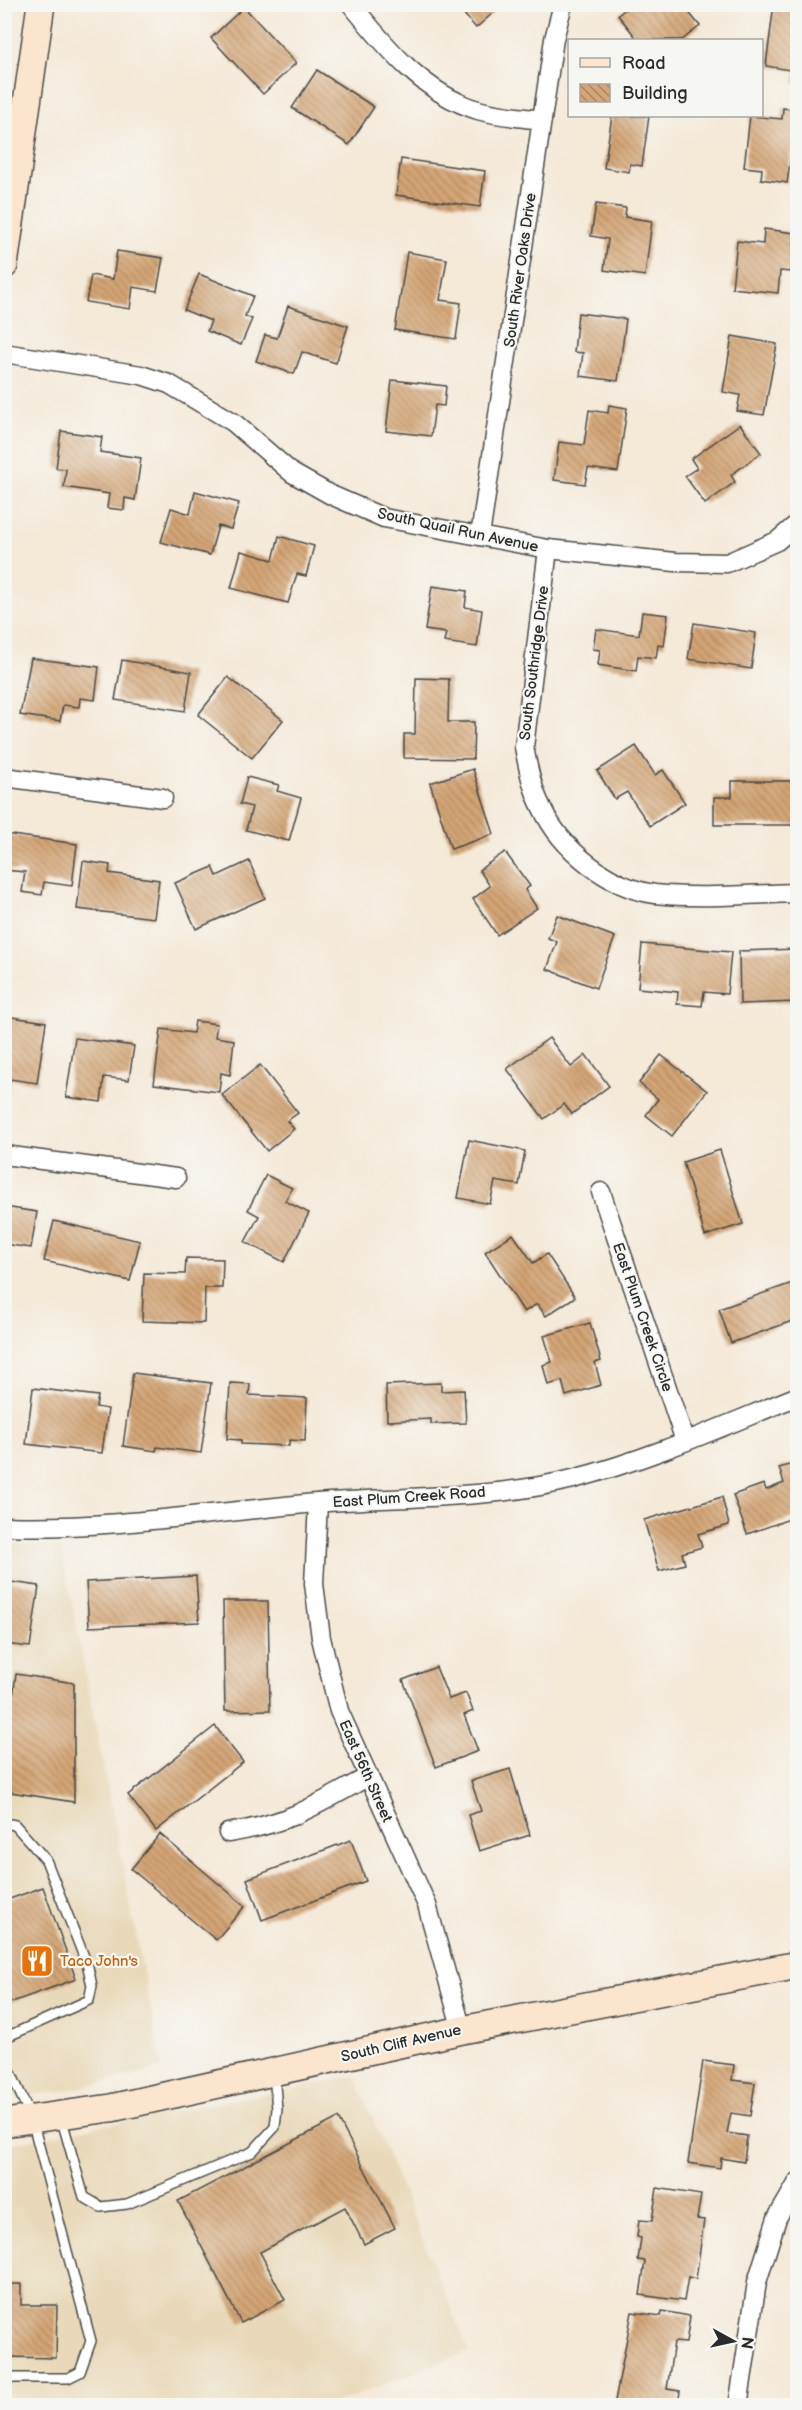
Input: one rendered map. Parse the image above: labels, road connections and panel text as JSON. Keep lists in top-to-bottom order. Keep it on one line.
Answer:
{"streets":{"main road":["South Cliff Avenue"],"street":["South River Oaks Drive","South Quail Run Avenue","South Southridge Drive","East Plum Creek Circle","East Plum Creek Road","East 56th Street"]},"crossings":[["South River Oaks Drive","South Quail Run Avenue"],["South Quail Run Avenue","South Southridge Drive"],["East Plum Creek Circle","East Plum Creek Road"],["East Plum Creek Road","East 56th Street"],["East 56th Street","South Cliff Avenue"]],"places":{"restaurant":["Taco John's"]},"legend":["Road","Building"],"north":"right"}
